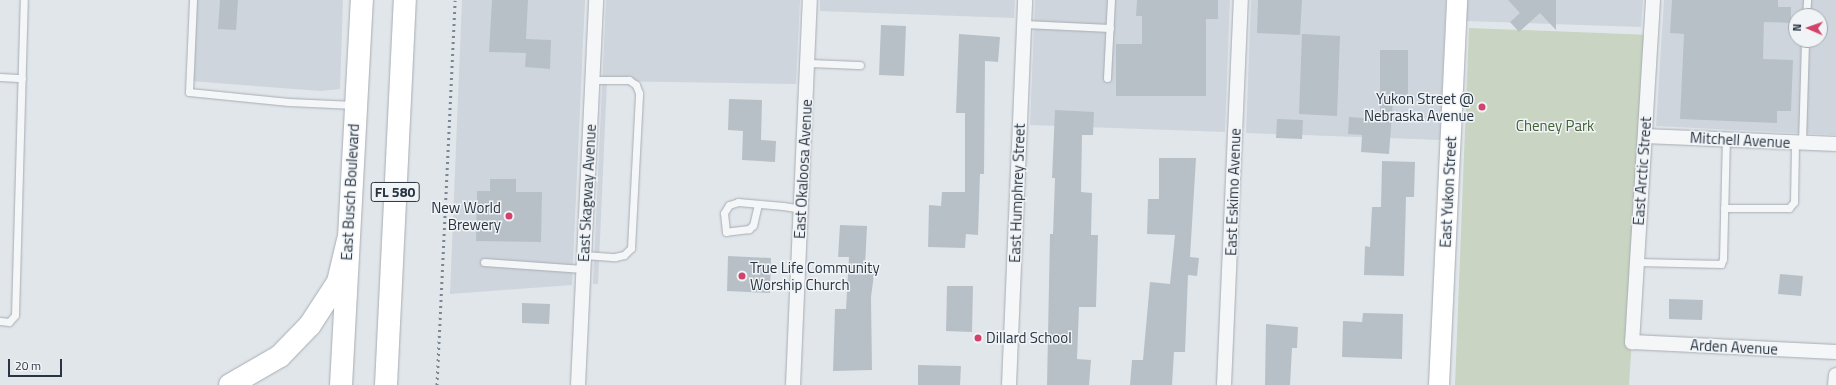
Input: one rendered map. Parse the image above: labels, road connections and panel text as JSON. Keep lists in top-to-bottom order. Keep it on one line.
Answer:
{"streets":{"main road":["East Busch Boulevard","FL 580"],"street":["Mitchell Avenue","East Okaloosa Avenue","East Arctic Street","East Eskimo Avenue","East Yukon Street","East Skagway Avenue","East Humphrey Street","Arden Avenue"]},"crossings":[["Mitchell Avenue","East Arctic Street"],["East Arctic Street","Arden Avenue"]],"parks":["Cheney Park"],"places":["Yukon Street @ Nebraska Avenue","New World Brewery","True Life Community Worship Church","Dillard School"],"scale_bar":"20 m","north":"left"}
